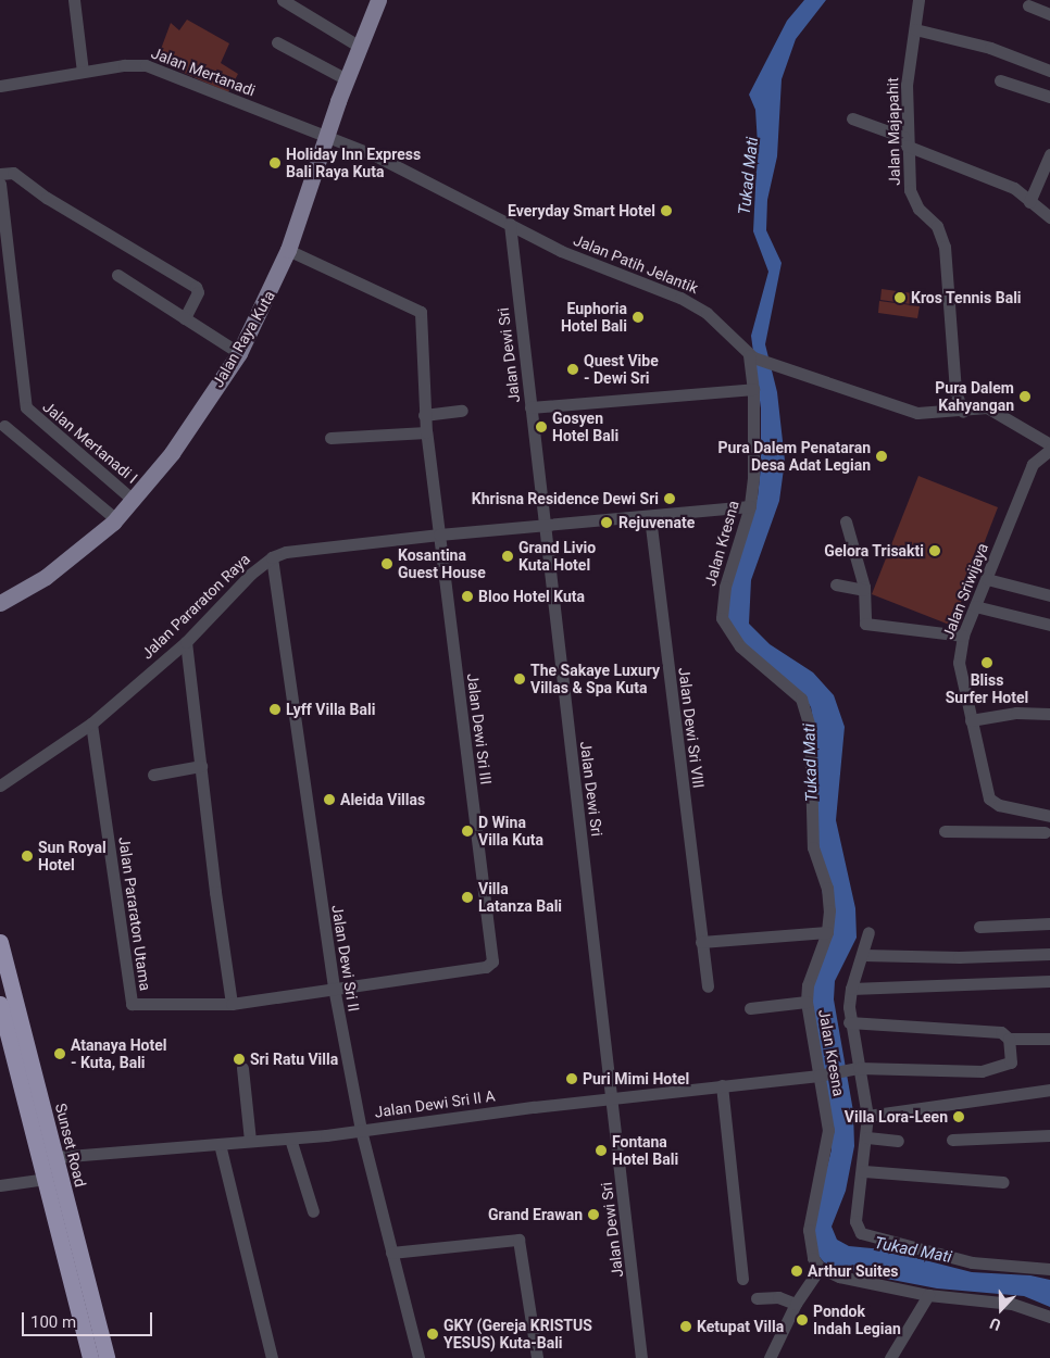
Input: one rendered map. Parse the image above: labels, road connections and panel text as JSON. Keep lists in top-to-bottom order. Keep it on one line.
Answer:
{"streets":{"highway":["Sunset Road"],"main road":["Jalan Raya Kuta"],"street":["Jalan Mertanadi","Jalan Majapahit","Jalan Patih Jelantik","Jalan Dewi Sri","Jalan Mertanadi I","Jalan Kresna","Jalan Sriwijaya","Jalan Pararaton Raya","Jalan Dewi Sri VIII","Jalan Dewi Sri III","Jalan Pararaton Utama","Jalan Dewi Sri II","Jalan Dewi Sri II A"]},"crossings":[["Jalan Mertanadi","Jalan Patih Jelantik"],["Jalan Mertanadi","Jalan Raya Kuta"],["Jalan Majapahit","Jalan Patih Jelantik"],["Jalan Patih Jelantik","Jalan Raya Kuta"],["Jalan Patih Jelantik","Jalan Dewi Sri"],["Jalan Patih Jelantik","Jalan Kresna"],["Jalan Patih Jelantik","Jalan Sriwijaya"],["Jalan Raya Kuta","Jalan Mertanadi I"],["Jalan Raya Kuta","Jalan Dewi Sri III"],["Jalan Dewi Sri","Jalan Pararaton Raya"],["Jalan Dewi Sri","Jalan Dewi Sri II A"],["Jalan Kresna","Jalan Pararaton Raya"],["Jalan Kresna","Jalan Dewi Sri II A"],["Jalan Pararaton Raya","Jalan Dewi Sri VIII"],["Jalan Pararaton Raya","Jalan Dewi Sri III"],["Jalan Pararaton Raya","Jalan Pararaton Utama"],["Jalan Pararaton Raya","Jalan Dewi Sri II"],["Jalan Dewi Sri III","Jalan Pararaton Utama"],["Jalan Dewi Sri III","Jalan Dewi Sri II"],["Jalan Pararaton Utama","Jalan Dewi Sri II"],["Jalan Dewi Sri II","Jalan Dewi Sri II A"],["Jalan Dewi Sri II A","Sunset Road"]],"water":["Tukad Mati"],"places":["Holiday Inn Express Bali Raya Kuta","Everyday Smart Hotel","Kros Tennis Bali","Euphoria Hotel Bali","Quest Vibe - Dewi Sri","Pura Dalem Kahyangan","Gosyen Hotel Bali","Pura Dalem Penataran Desa Adat Legian","Khrisna Residence Dewi Sri","Rejuvenate","Gelora Trisakti","Grand Livio Kuta Hotel","Kosantina Guest House","Bloo Hotel Kuta","Bliss Surfer Hotel","The Sakaye Luxury Villas & Spa Kuta","Lyff Villa Bali","Aleida Villas","D Wina Villa Kuta","Sun Royal Hotel","Villa Latanza Bali","Atanaya Hotel - Kuta, Bali","Sri Ratu Villa","Puri Mimi Hotel","Villa Lora-Leen","Fontana Hotel Bali","Grand Erawan","Arthur Suites","Pondok Indah Legian","Ketupat Villa","GKY (Gereja KRISTUS YESUS) Kuta-Bali"],"scale_bar":"100 m","north":"bottom"}
